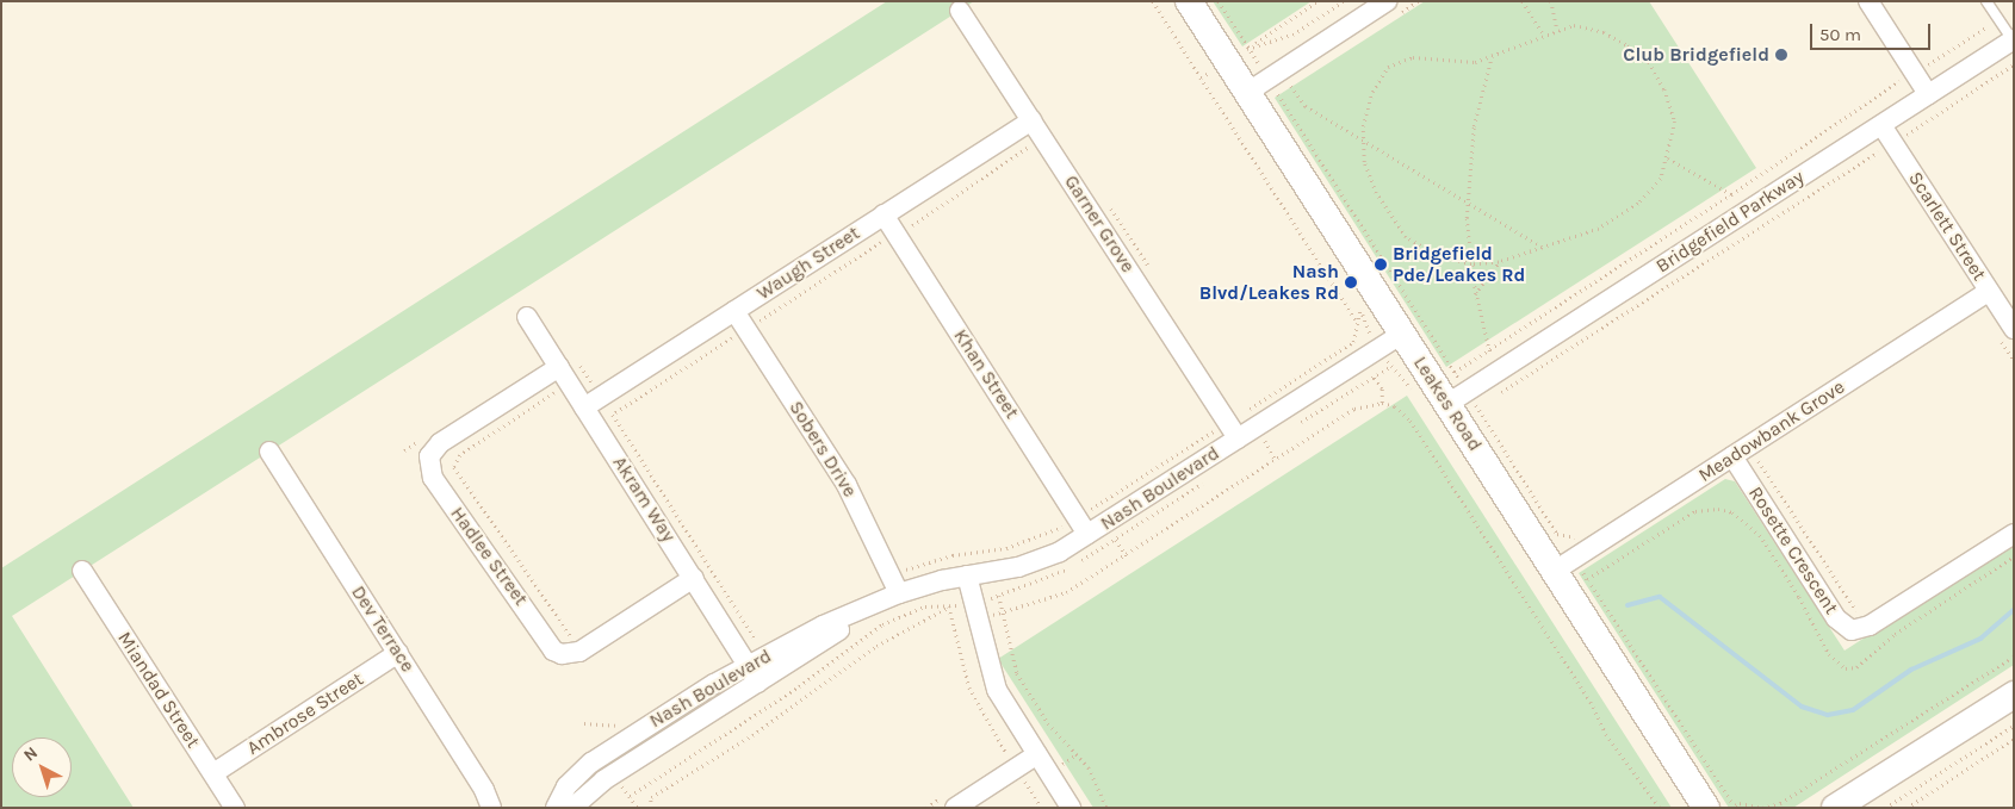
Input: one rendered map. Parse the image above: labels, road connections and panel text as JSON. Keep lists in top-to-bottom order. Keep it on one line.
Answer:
{"streets":{"street":["Bridgefield Parkway","Garner Grove","Scarlett Street","Waugh Street","Khan Street","Leakes Road","Meadowbank Grove","Sobers Drive","Nash Boulevard","Akram Way","Rosette Crescent","Hadlee Street","Dev Terrace","Miandad Street","Ambrose Street"]},"crossings":[["Bridgefield Parkway","Scarlett Street"],["Bridgefield Parkway","Leakes Road"],["Garner Grove","Waugh Street"],["Garner Grove","Nash Boulevard"],["Scarlett Street","Meadowbank Grove"],["Waugh Street","Khan Street"],["Waugh Street","Sobers Drive"],["Waugh Street","Akram Way"],["Khan Street","Nash Boulevard"],["Leakes Road","Meadowbank Grove"],["Leakes Road","Nash Boulevard"],["Meadowbank Grove","Rosette Crescent"],["Sobers Drive","Nash Boulevard"],["Nash Boulevard","Akram Way"],["Akram Way","Hadlee Street"],["Dev Terrace","Ambrose Street"],["Miandad Street","Ambrose Street"]],"places":["Club Bridgefield","Bridgefield Pde/Leakes Rd","Nash Blvd/Leakes Rd"],"scale_bar":"50 m","north":"top left"}
